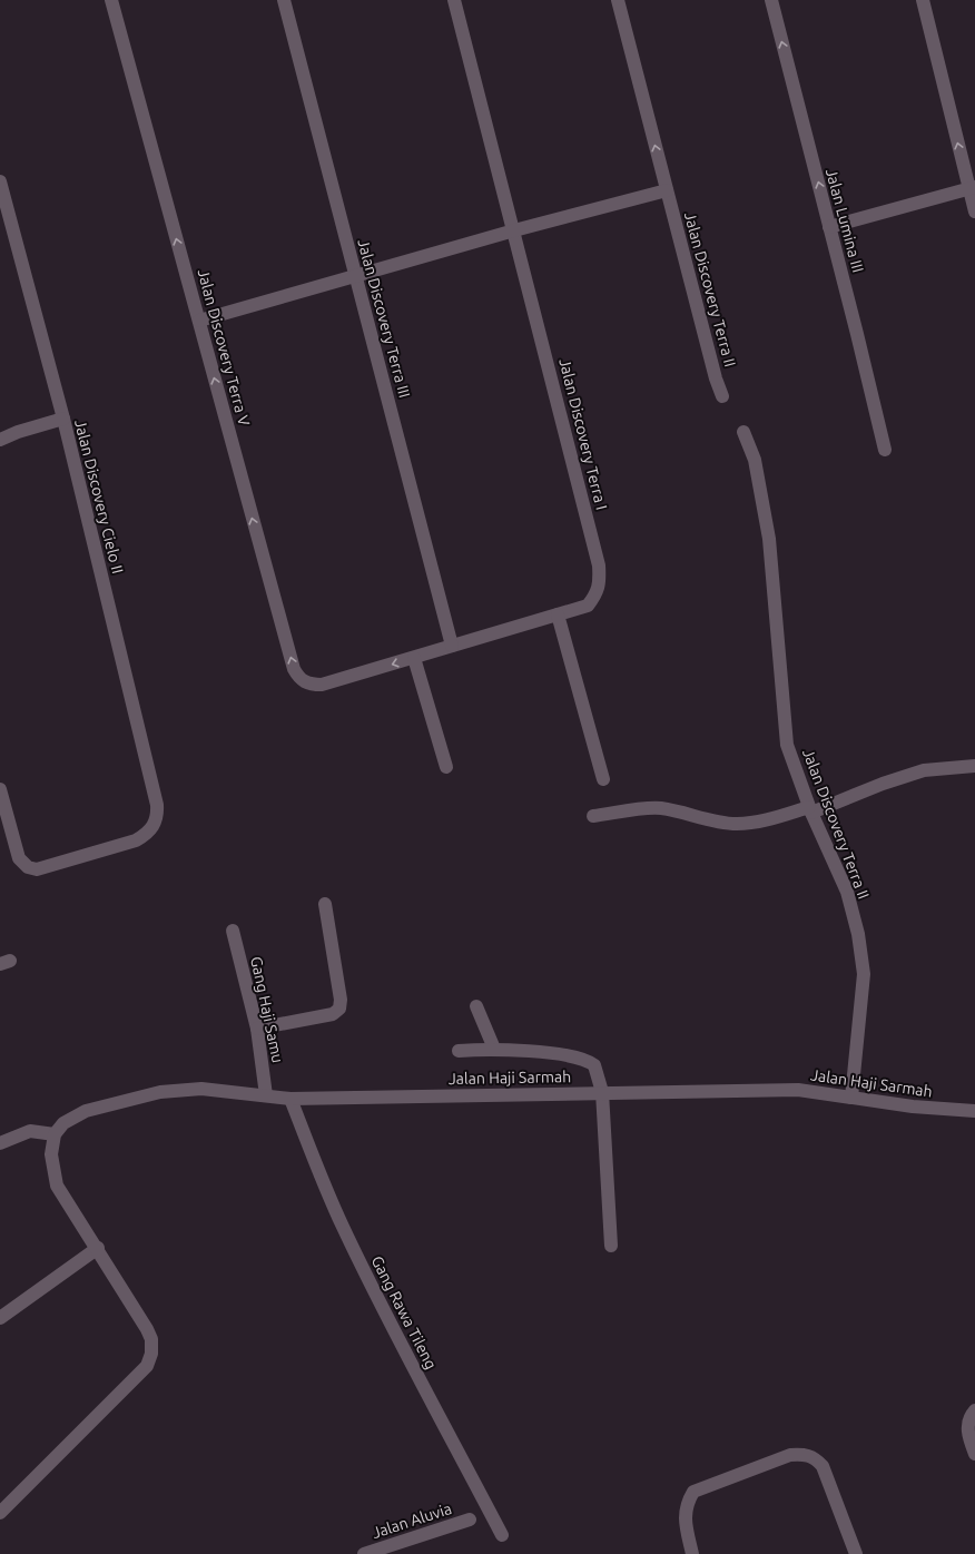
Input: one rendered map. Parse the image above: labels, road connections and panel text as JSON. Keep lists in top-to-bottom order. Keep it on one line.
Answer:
{"streets":{"street":["Jalan Lumina III","Jalan Discovery Terra II","Jalan Discovery Terra III","Jalan Discovery Terra V","Jalan Discovery Terra I","Jalan Discovery Cielo II","Gang Haji Samu","Jalan Haji Sarmah","Gang Rawa Tileng","Jalan Aluvia"]},"crossings":[["Jalan Discovery Terra II","Jalan Haji Sarmah"],["Jalan Discovery Terra III","Jalan Discovery Terra I"],["Jalan Discovery Terra V","Jalan Discovery Terra I"],["Gang Haji Samu","Jalan Haji Sarmah"],["Jalan Haji Sarmah","Gang Rawa Tileng"]],"one_way":["Jalan Lumina III","Jalan Discovery Terra V"]}
